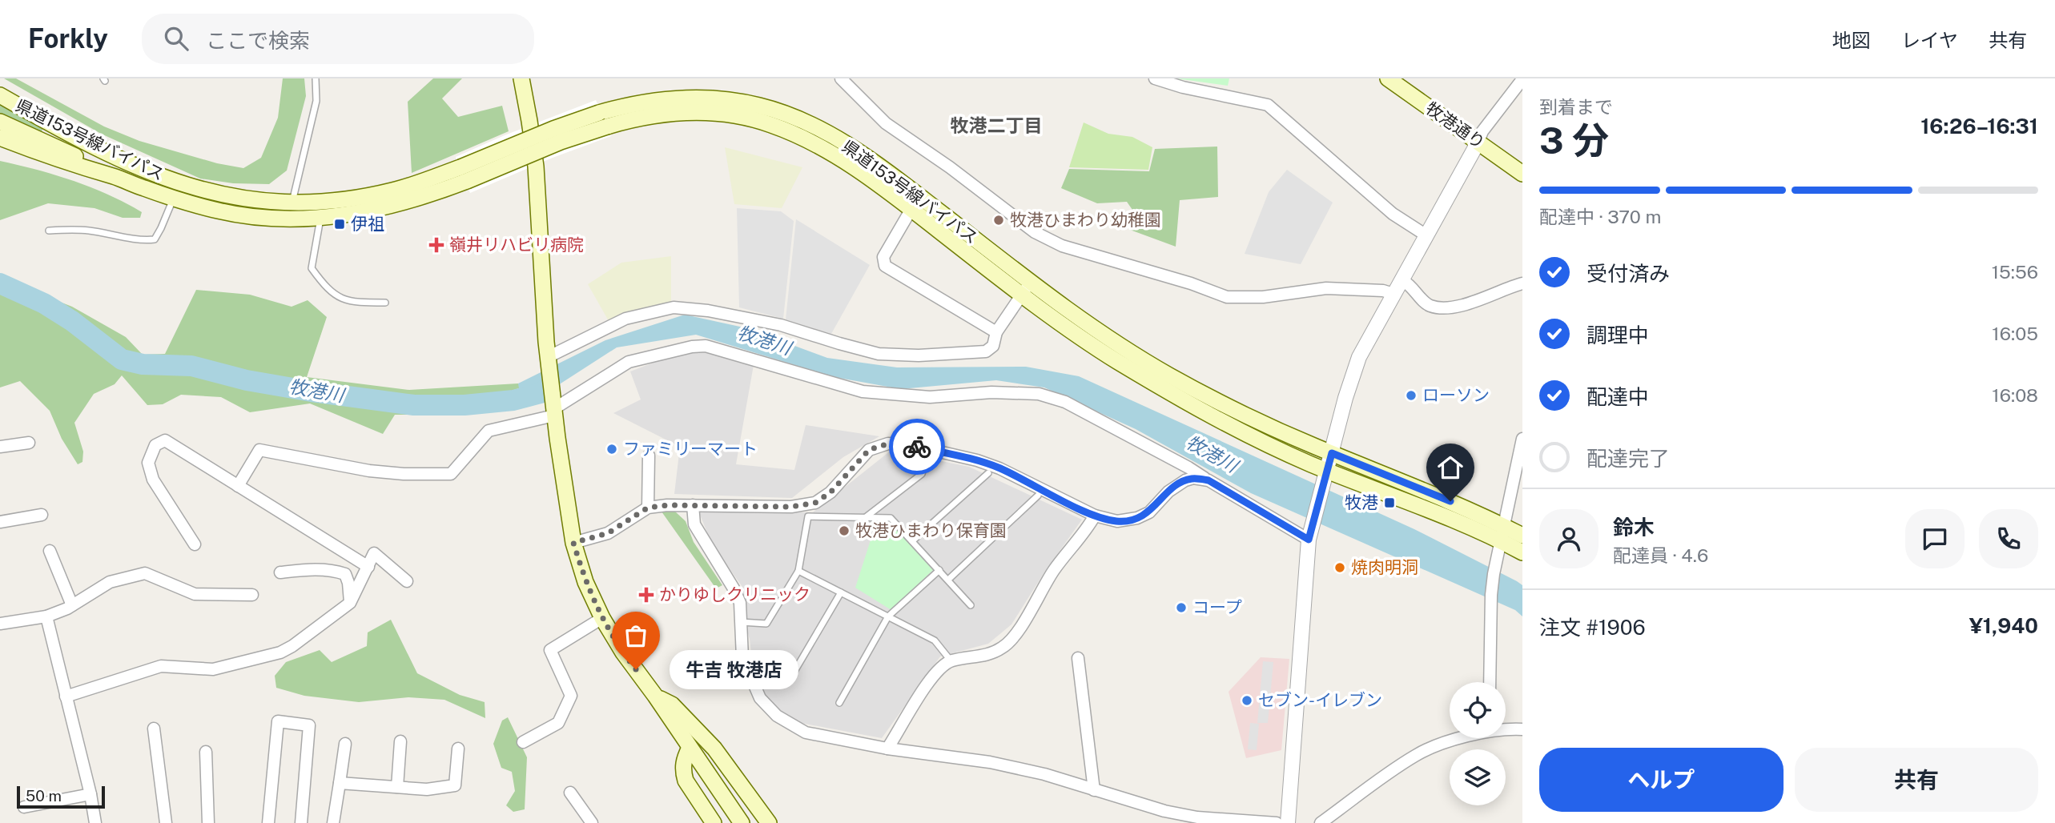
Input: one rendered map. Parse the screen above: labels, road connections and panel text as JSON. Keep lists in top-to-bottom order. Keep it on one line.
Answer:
{"streets":{"main road":["牧港通り","県道153号線バイパス"]},"districts":["牧港二丁目"],"water":["牧港川"],"places":{"other":["牧港ひまわり幼稚園","ローソン","ファミリーマート","牧港ひまわり保育園","焼肉明洞","コープ","牛吉 牧港店","セブン-イレブン"],"transit":["伊祖","牧港"],"health":["嶺井リハビリ病院","かりゆしクリニック"]},"scale_bar":"50 m","page":{"header":"Forkly","search":"ここで検索","nav":["地図","レイヤ","共有"],"heading":["3 分","到着まで","16:26–16:31"],"panel":["鈴木","配達員 · 4.6","注文 #1906","¥1,940"],"bar":"配達中 · 370 m","list":[["受付済み","15:56"],["調理中","16:05"],["配達中","16:08"],"配達完了"],"bubble":"牛吉 牧港店","buttons":["ヘルプ","共有"],"scale":"50 m"}}
